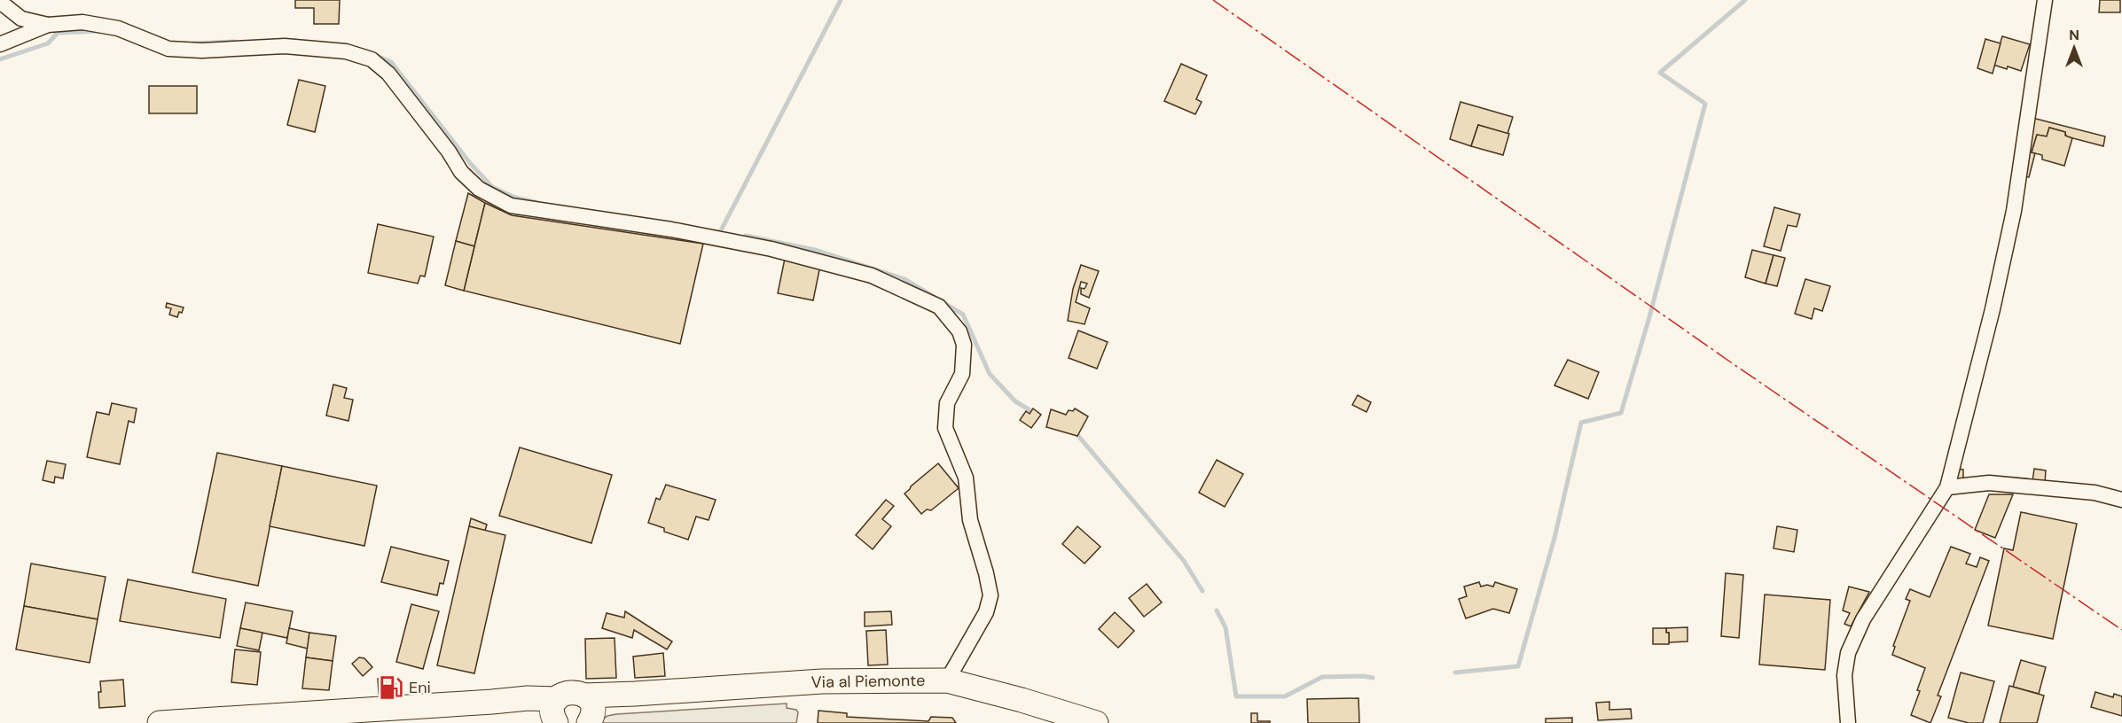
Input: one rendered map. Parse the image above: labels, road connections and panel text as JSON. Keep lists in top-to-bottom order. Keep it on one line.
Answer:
{"streets":{"main road":["Via al Piemonte"]},"places":{"fuel station":["Eni"]},"north":"top"}
